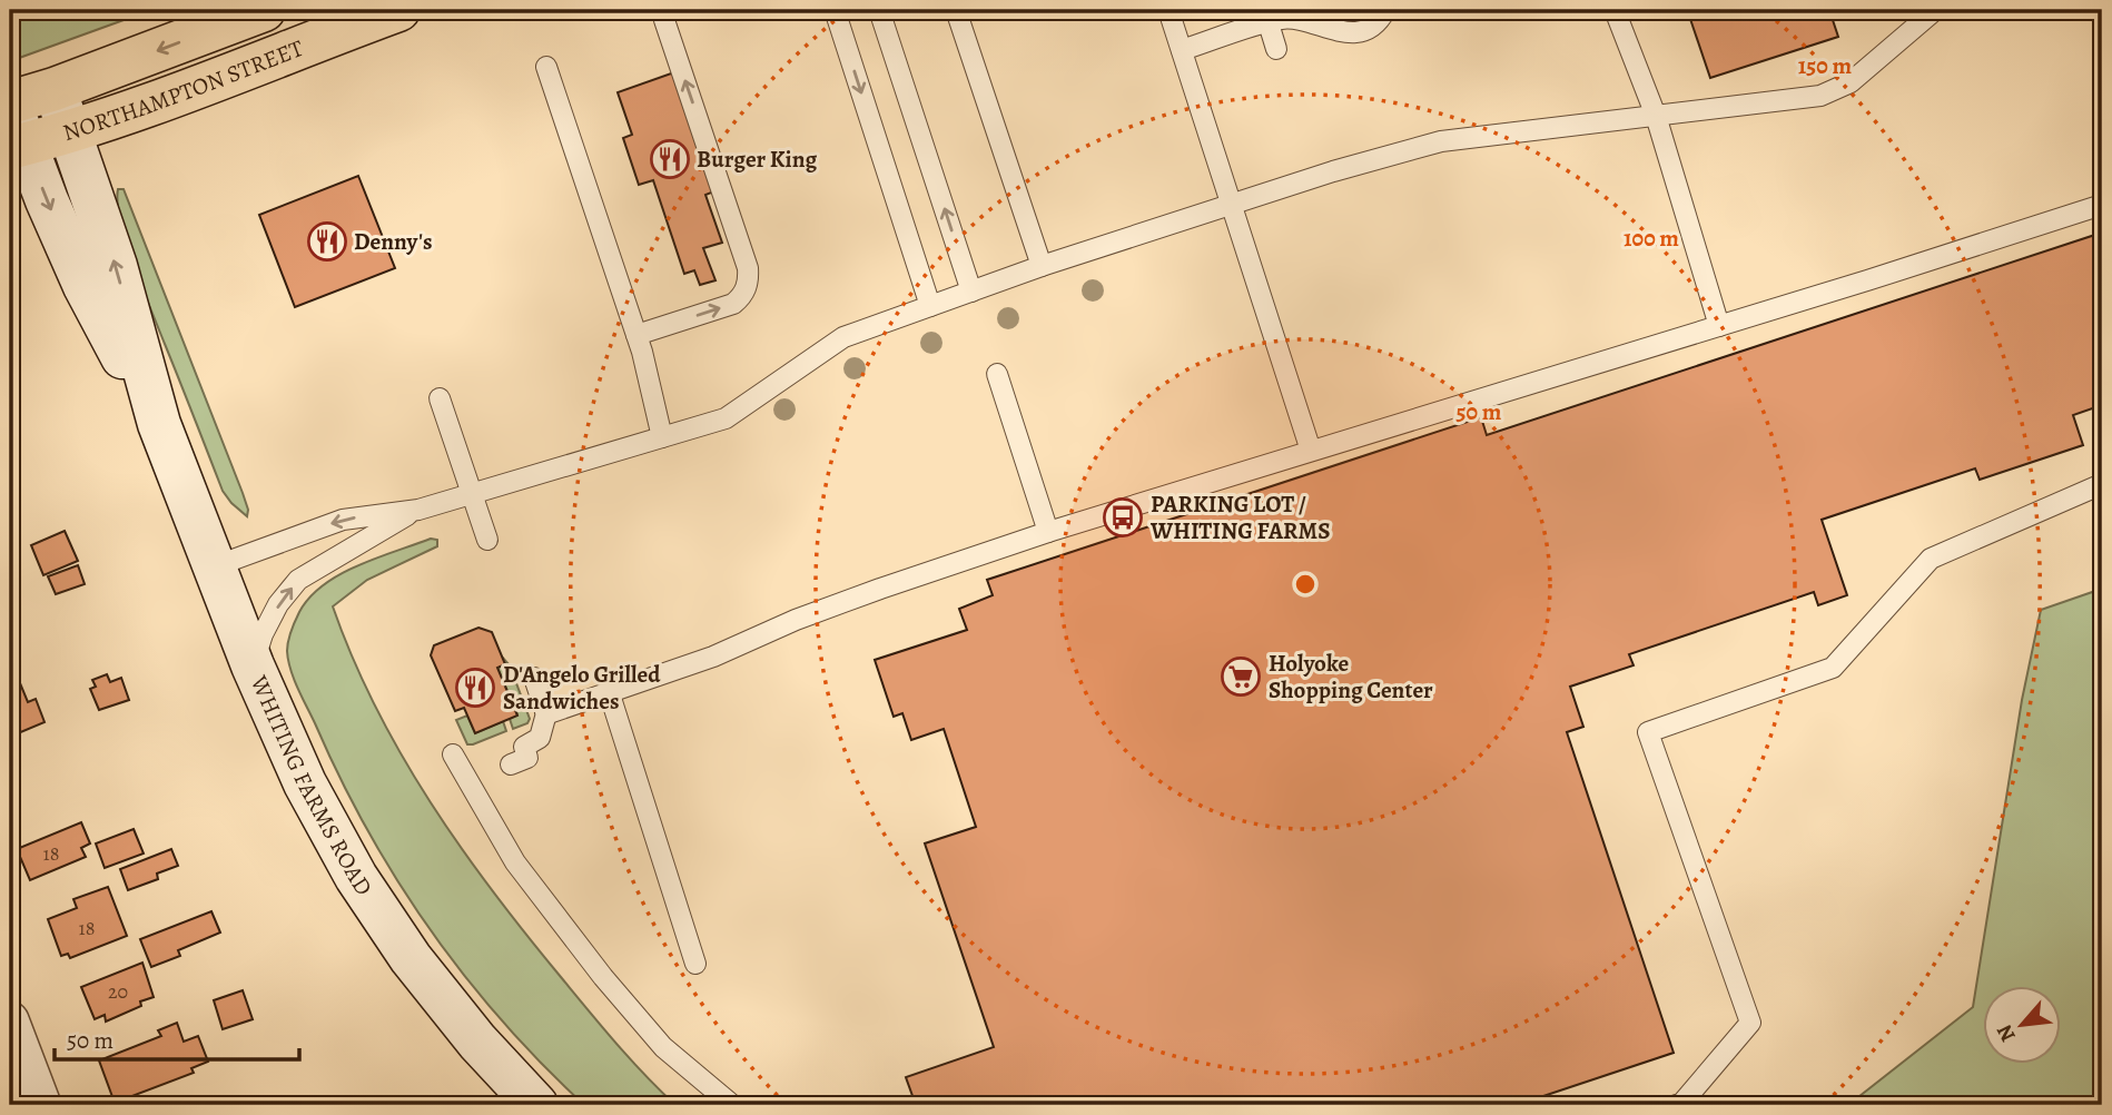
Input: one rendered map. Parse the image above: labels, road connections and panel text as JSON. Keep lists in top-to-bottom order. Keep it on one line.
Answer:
{"streets":{"main road":["NORTHAMPTON STREET","WHITING FARMS ROAD"]},"crossings":[["NORTHAMPTON STREET","WHITING FARMS ROAD"]],"places":{"restaurant":["Burger King","Denny's","D'Angelo Grilled Sandwiches"],"bus stop":["PARKING LOT / WHITING FARMS"],"supermarket":["Holyoke Shopping Center"]},"house_numbers":["18","18","20"],"scale_bar":"50 m","north":"bottom left","rings":["150 m","100 m","50 m"]}
